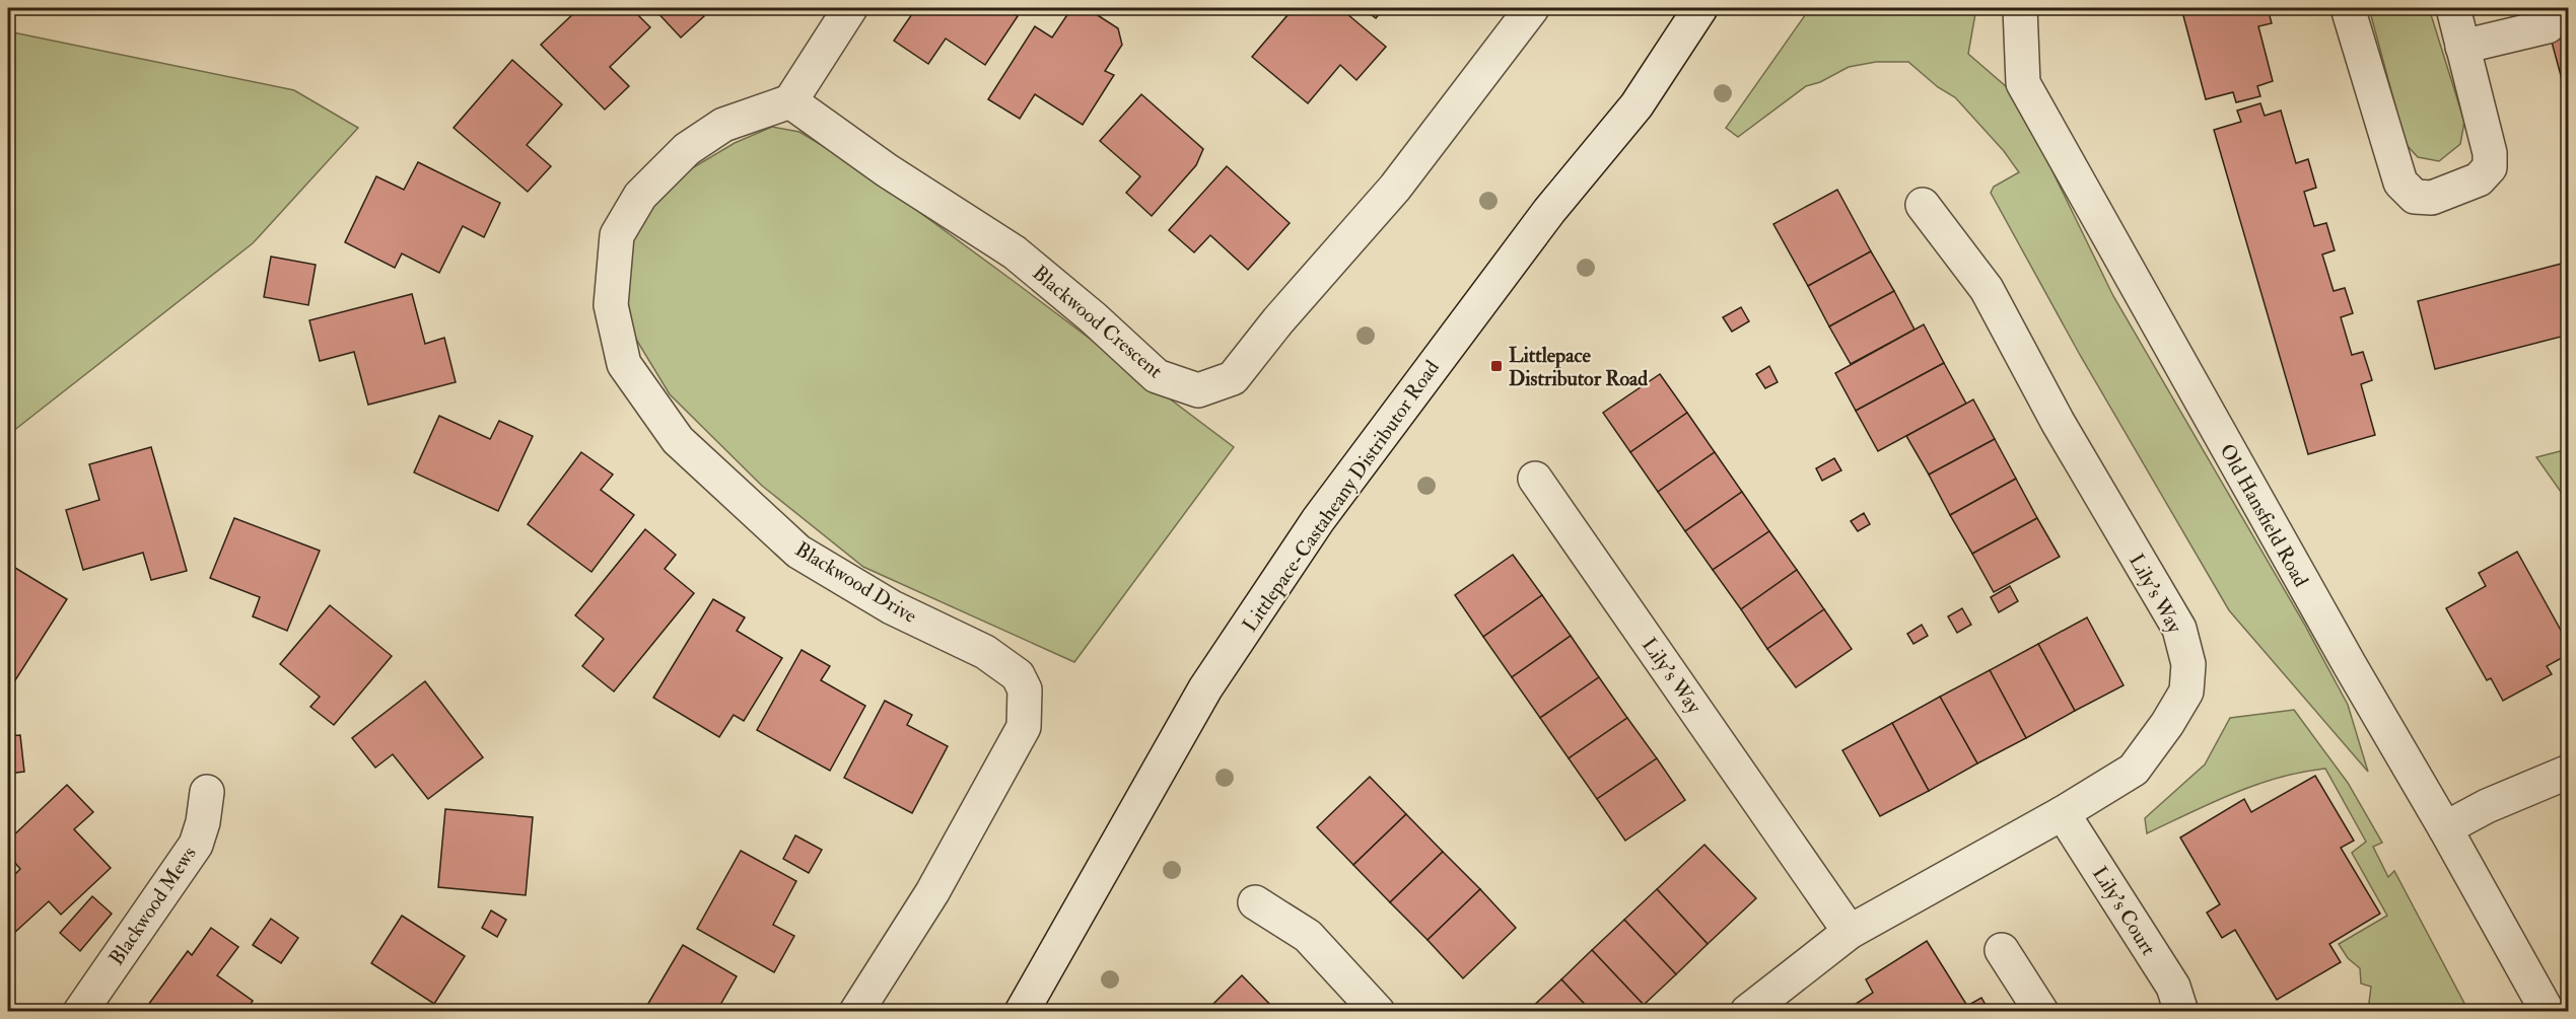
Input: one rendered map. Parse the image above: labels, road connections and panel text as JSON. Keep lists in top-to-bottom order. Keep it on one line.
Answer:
{"streets":{"street":["Blackwood Crescent","Littlepace-Castaheany Distributor Road","Old Hansfield Road","Blackwood Drive","Lily's Way","Blackwood Mews","Lily's Court"]},"crossings":[["Blackwood Crescent","Blackwood Drive"],["Lily's Way","Lily's Court"]],"places":{"transit":["Littlepace Distributor Road"]}}
